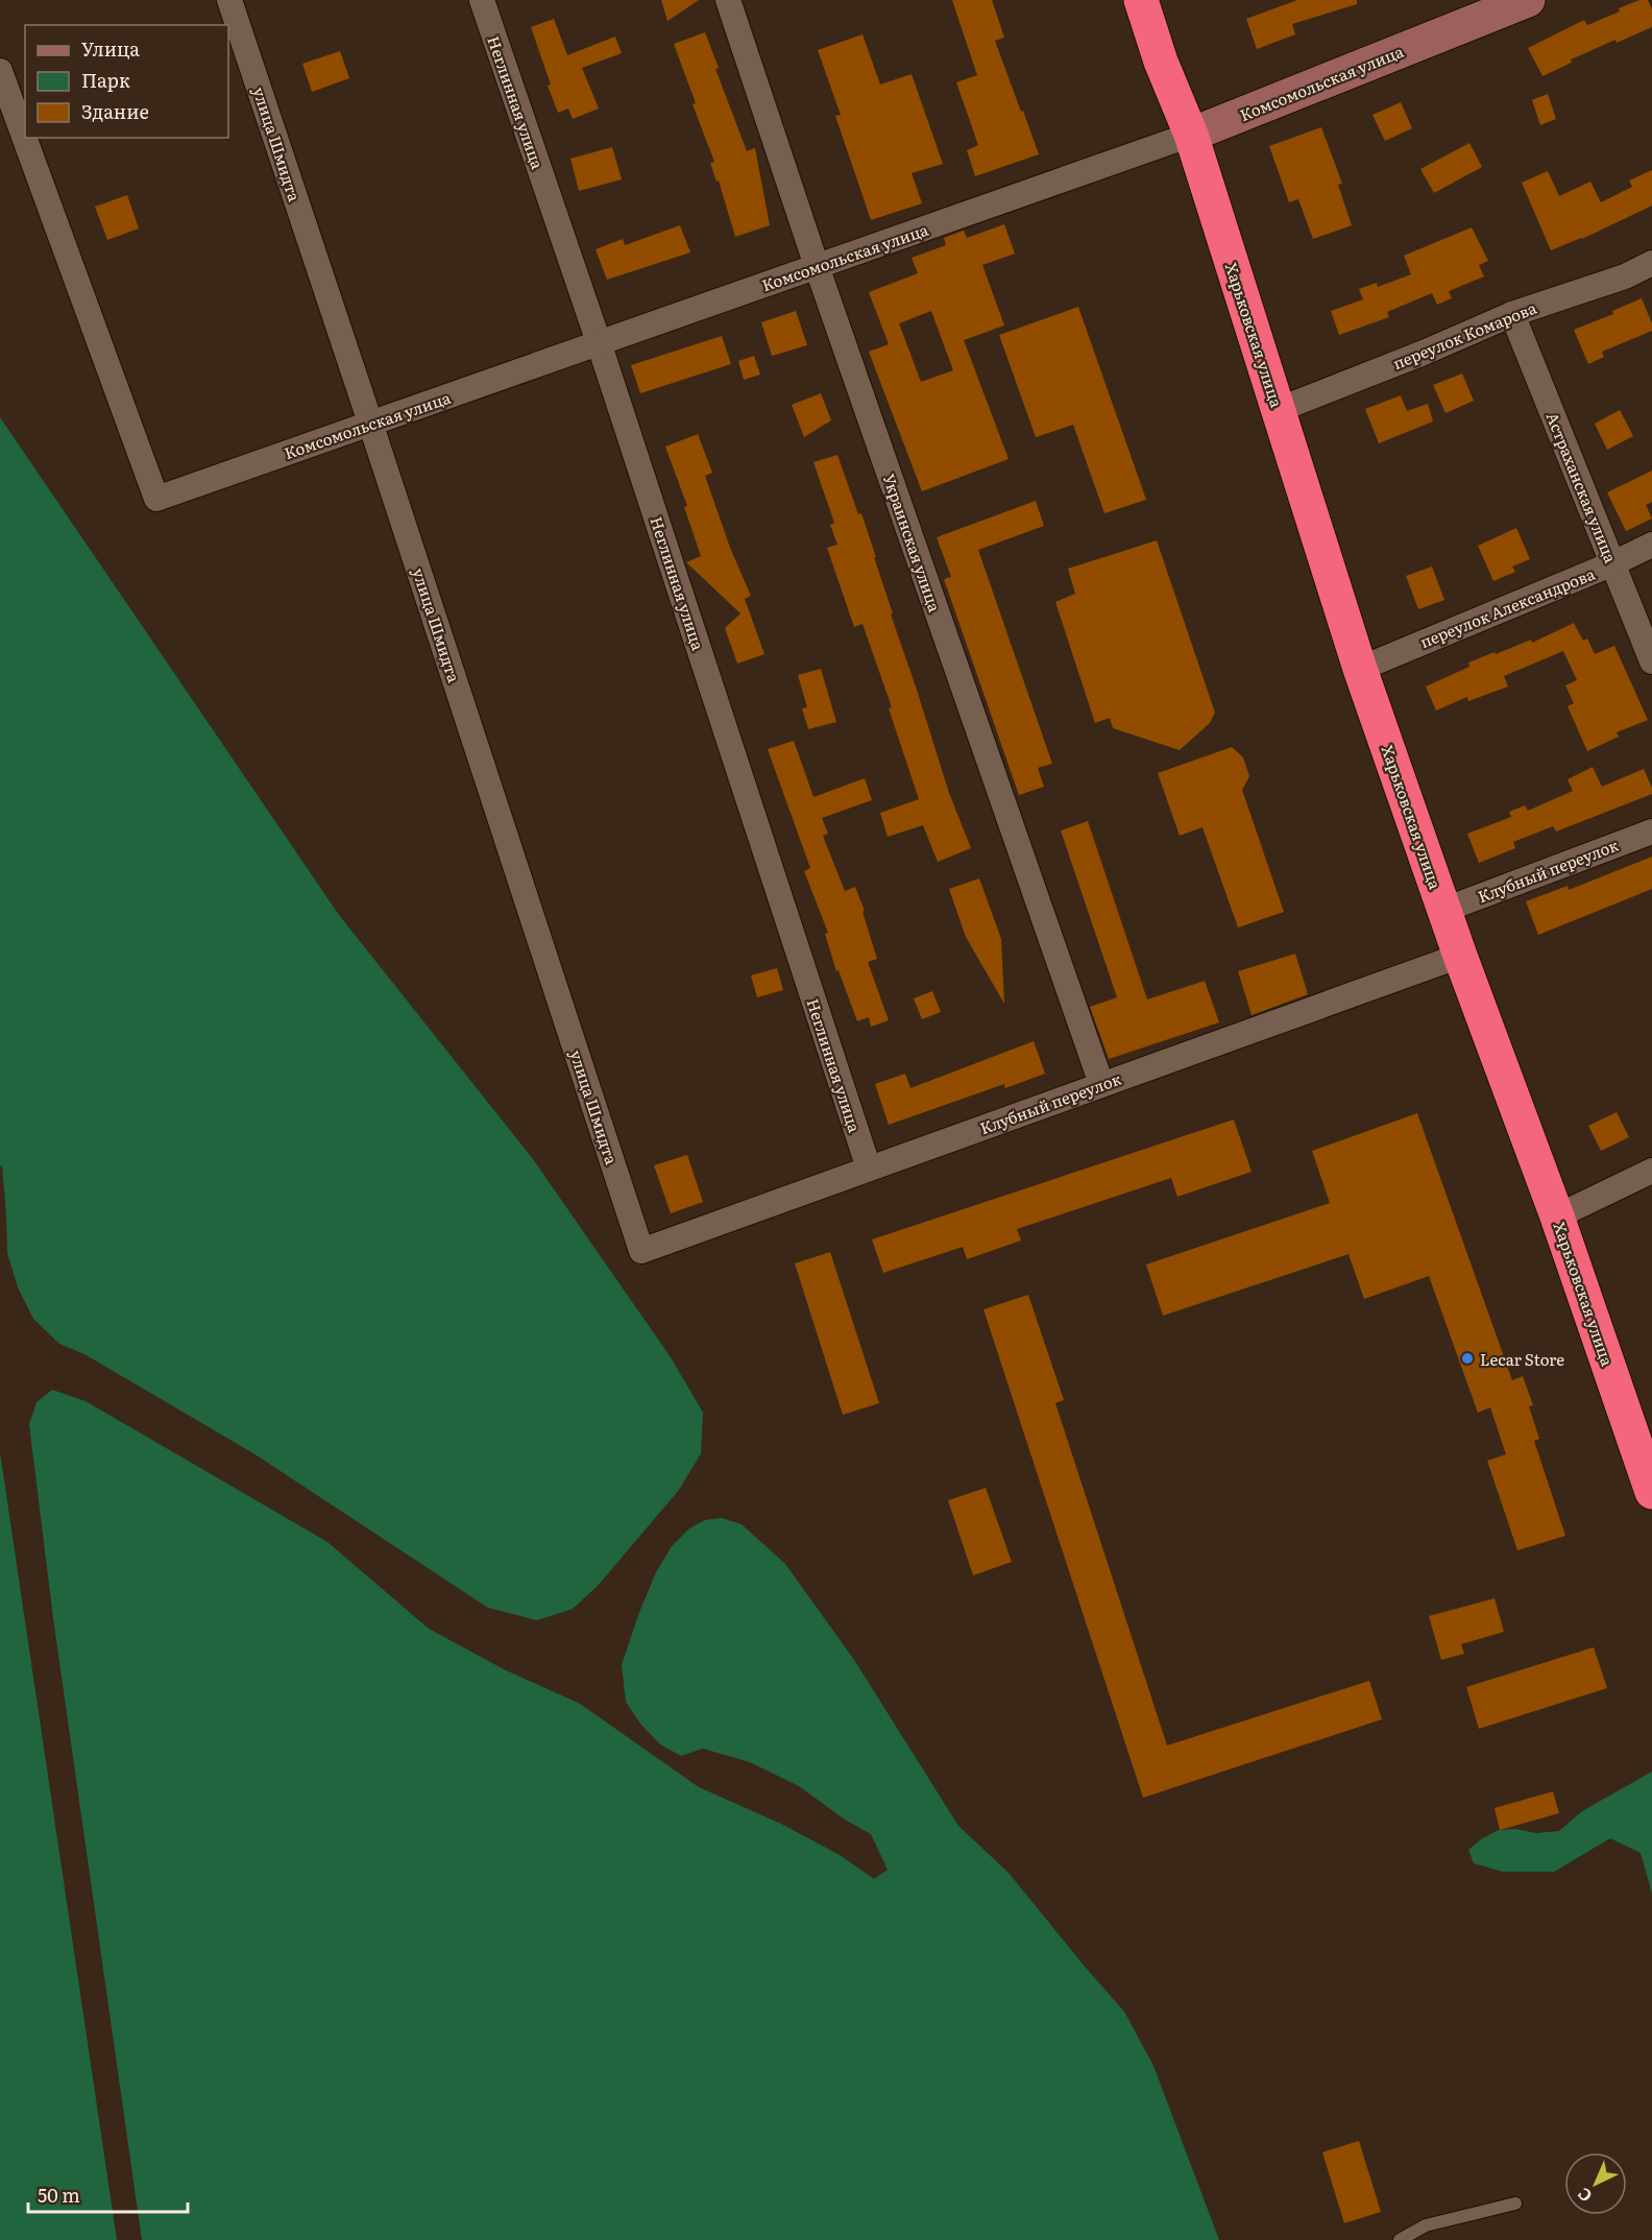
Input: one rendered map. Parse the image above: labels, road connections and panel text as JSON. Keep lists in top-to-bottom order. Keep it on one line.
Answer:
{"streets":{"highway":["Харьковская улица"],"main road":["Комсомольская улица"],"street":["Неглинная улица","улица Шмидта","переулок Комарова","Астраханская улица","Украинская улица","переулок Александрова","Клубный переулок"]},"crossings":[["Комсомольская улица","Неглинная улица"],["Комсомольская улица","улица Шмидта"],["Комсомольская улица","Харьковская улица"],["Комсомольская улица","Украинская улица"],["Неглинная улица","Клубный переулок"],["улица Шмидта","Клубный переулок"],["Харьковская улица","переулок Комарова"],["Харьковская улица","переулок Александрова"],["Харьковская улица","Клубный переулок"],["переулок Комарова","Астраханская улица"],["Астраханская улица","переулок Александрова"],["Украинская улица","Клубный переулок"]],"places":["Lecar Store"],"legend":["Улица","Парк","Здание"],"scale_bar":"50 m","north":"bottom left"}
